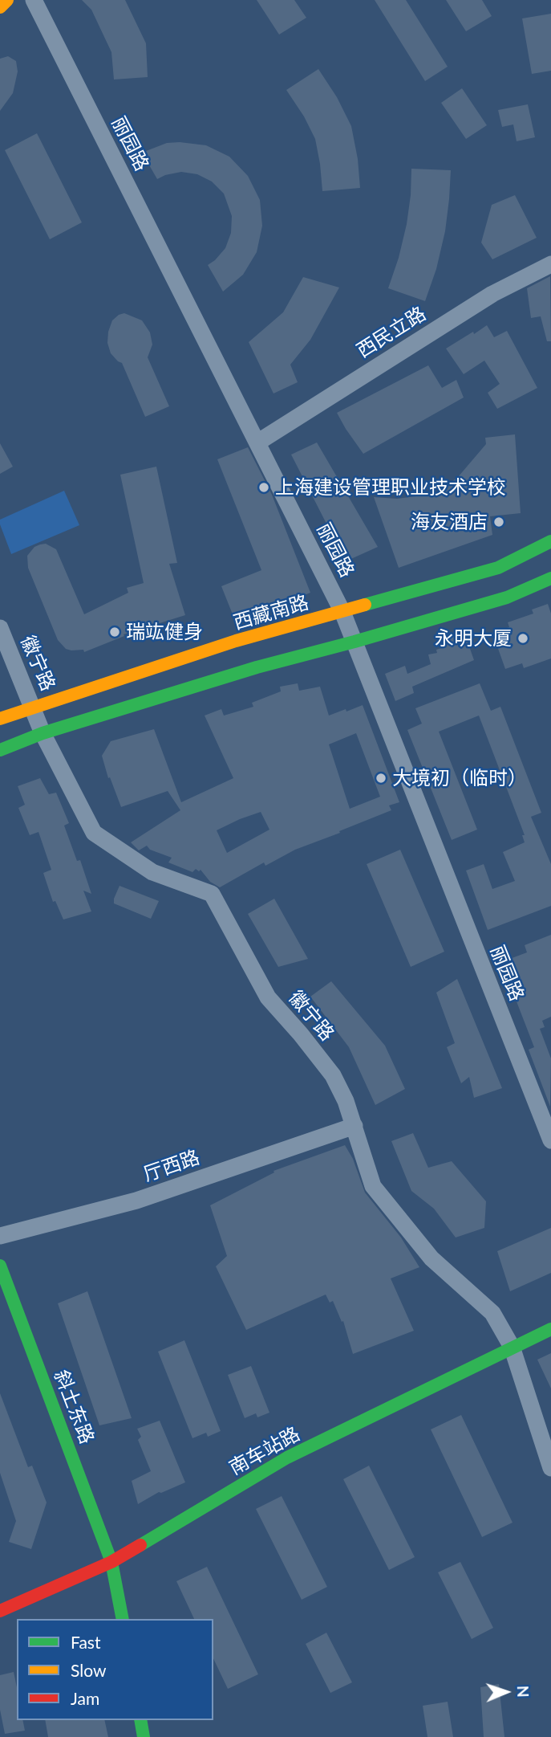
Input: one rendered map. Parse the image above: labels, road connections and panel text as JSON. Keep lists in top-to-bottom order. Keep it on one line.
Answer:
{"streets":{"main road":["西藏南路","斜土东路","南车站路"],"street":["丽园路","西民立路","徽宁路","厅西路"]},"crossings":[["丽园路","西民立路"],["丽园路","西藏南路"],["西藏南路","徽宁路"],["徽宁路","厅西路"],["徽宁路","南车站路"],["斜土东路","南车站路"]],"places":["上海建设管理职业技术学校","海友酒店","瑞竑健身","永明大厦","大境初（临时）"],"legend":["Fast","Slow","Jam"],"north":"right"}
